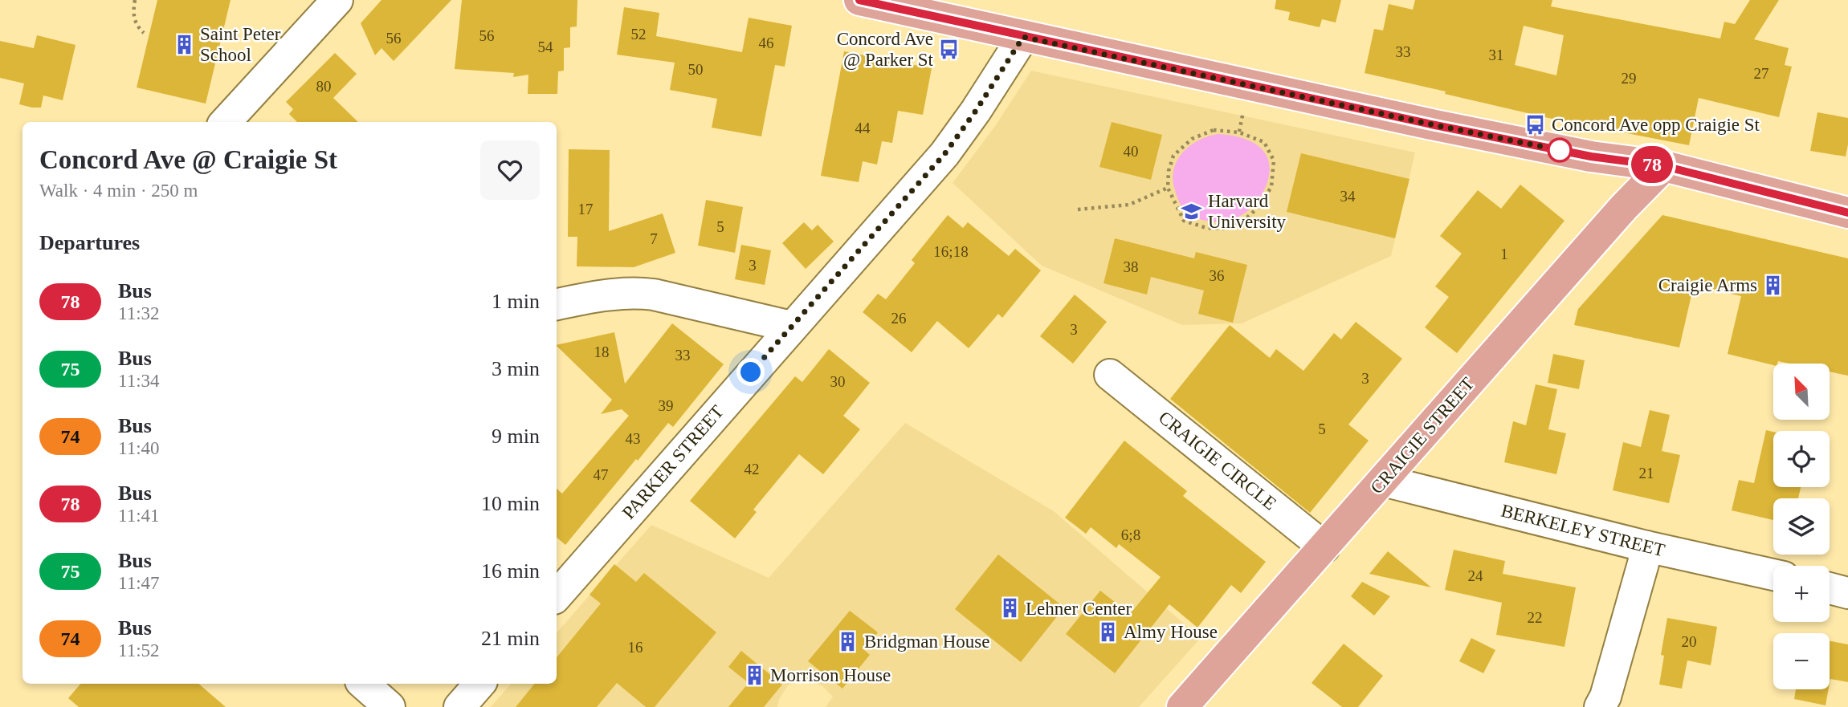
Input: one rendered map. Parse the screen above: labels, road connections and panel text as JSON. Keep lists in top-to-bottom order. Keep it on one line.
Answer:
{"streets":{"main road":["CRAIGIE STREET"],"street":["CRAIGIE CIRCLE","PARKER STREET","BERKELEY STREET"]},"crossings":[["CRAIGIE STREET","CRAIGIE CIRCLE"],["CRAIGIE STREET","BERKELEY STREET"]],"places":{"building":["Saint Peter School","Craigie Arms","Lehner Center","Almy House","Bridgman House","Morrison House"],"bus stop":["Concord Ave @ Parker St","Concord Ave opp Craigie St"],"school or university":["Harvard University"]},"lines":["bus line 78"],"house_numbers":["52","56","56","46","54","33","31","50","27","29","80","44","40","34","17","5","7","16;18","1","3","38","36","26","3","18","33","3","30","39","5","43","42","21","47","6;8","24","22","20","16"],"north":"top left","page":{"on_map":"78","heading":[["Concord Ave @ Craigie St","Walk · 4 min · 250 m"],"Departures"],"list":[{"mark":"78","name":"Bus","note":"11:32","value":"1 min"},{"mark":"75","name":"Bus","note":"11:34","value":"3 min"},{"mark":"74","name":"Bus","note":"11:40","value":"9 min"},{"mark":"78","name":"Bus","note":"11:41","value":"10 min"},{"mark":"75","name":"Bus","note":"11:47","value":"16 min"},{"mark":"74","name":"Bus","note":"11:52","value":"21 min"}],"map_buttons":["+","−"]}}
